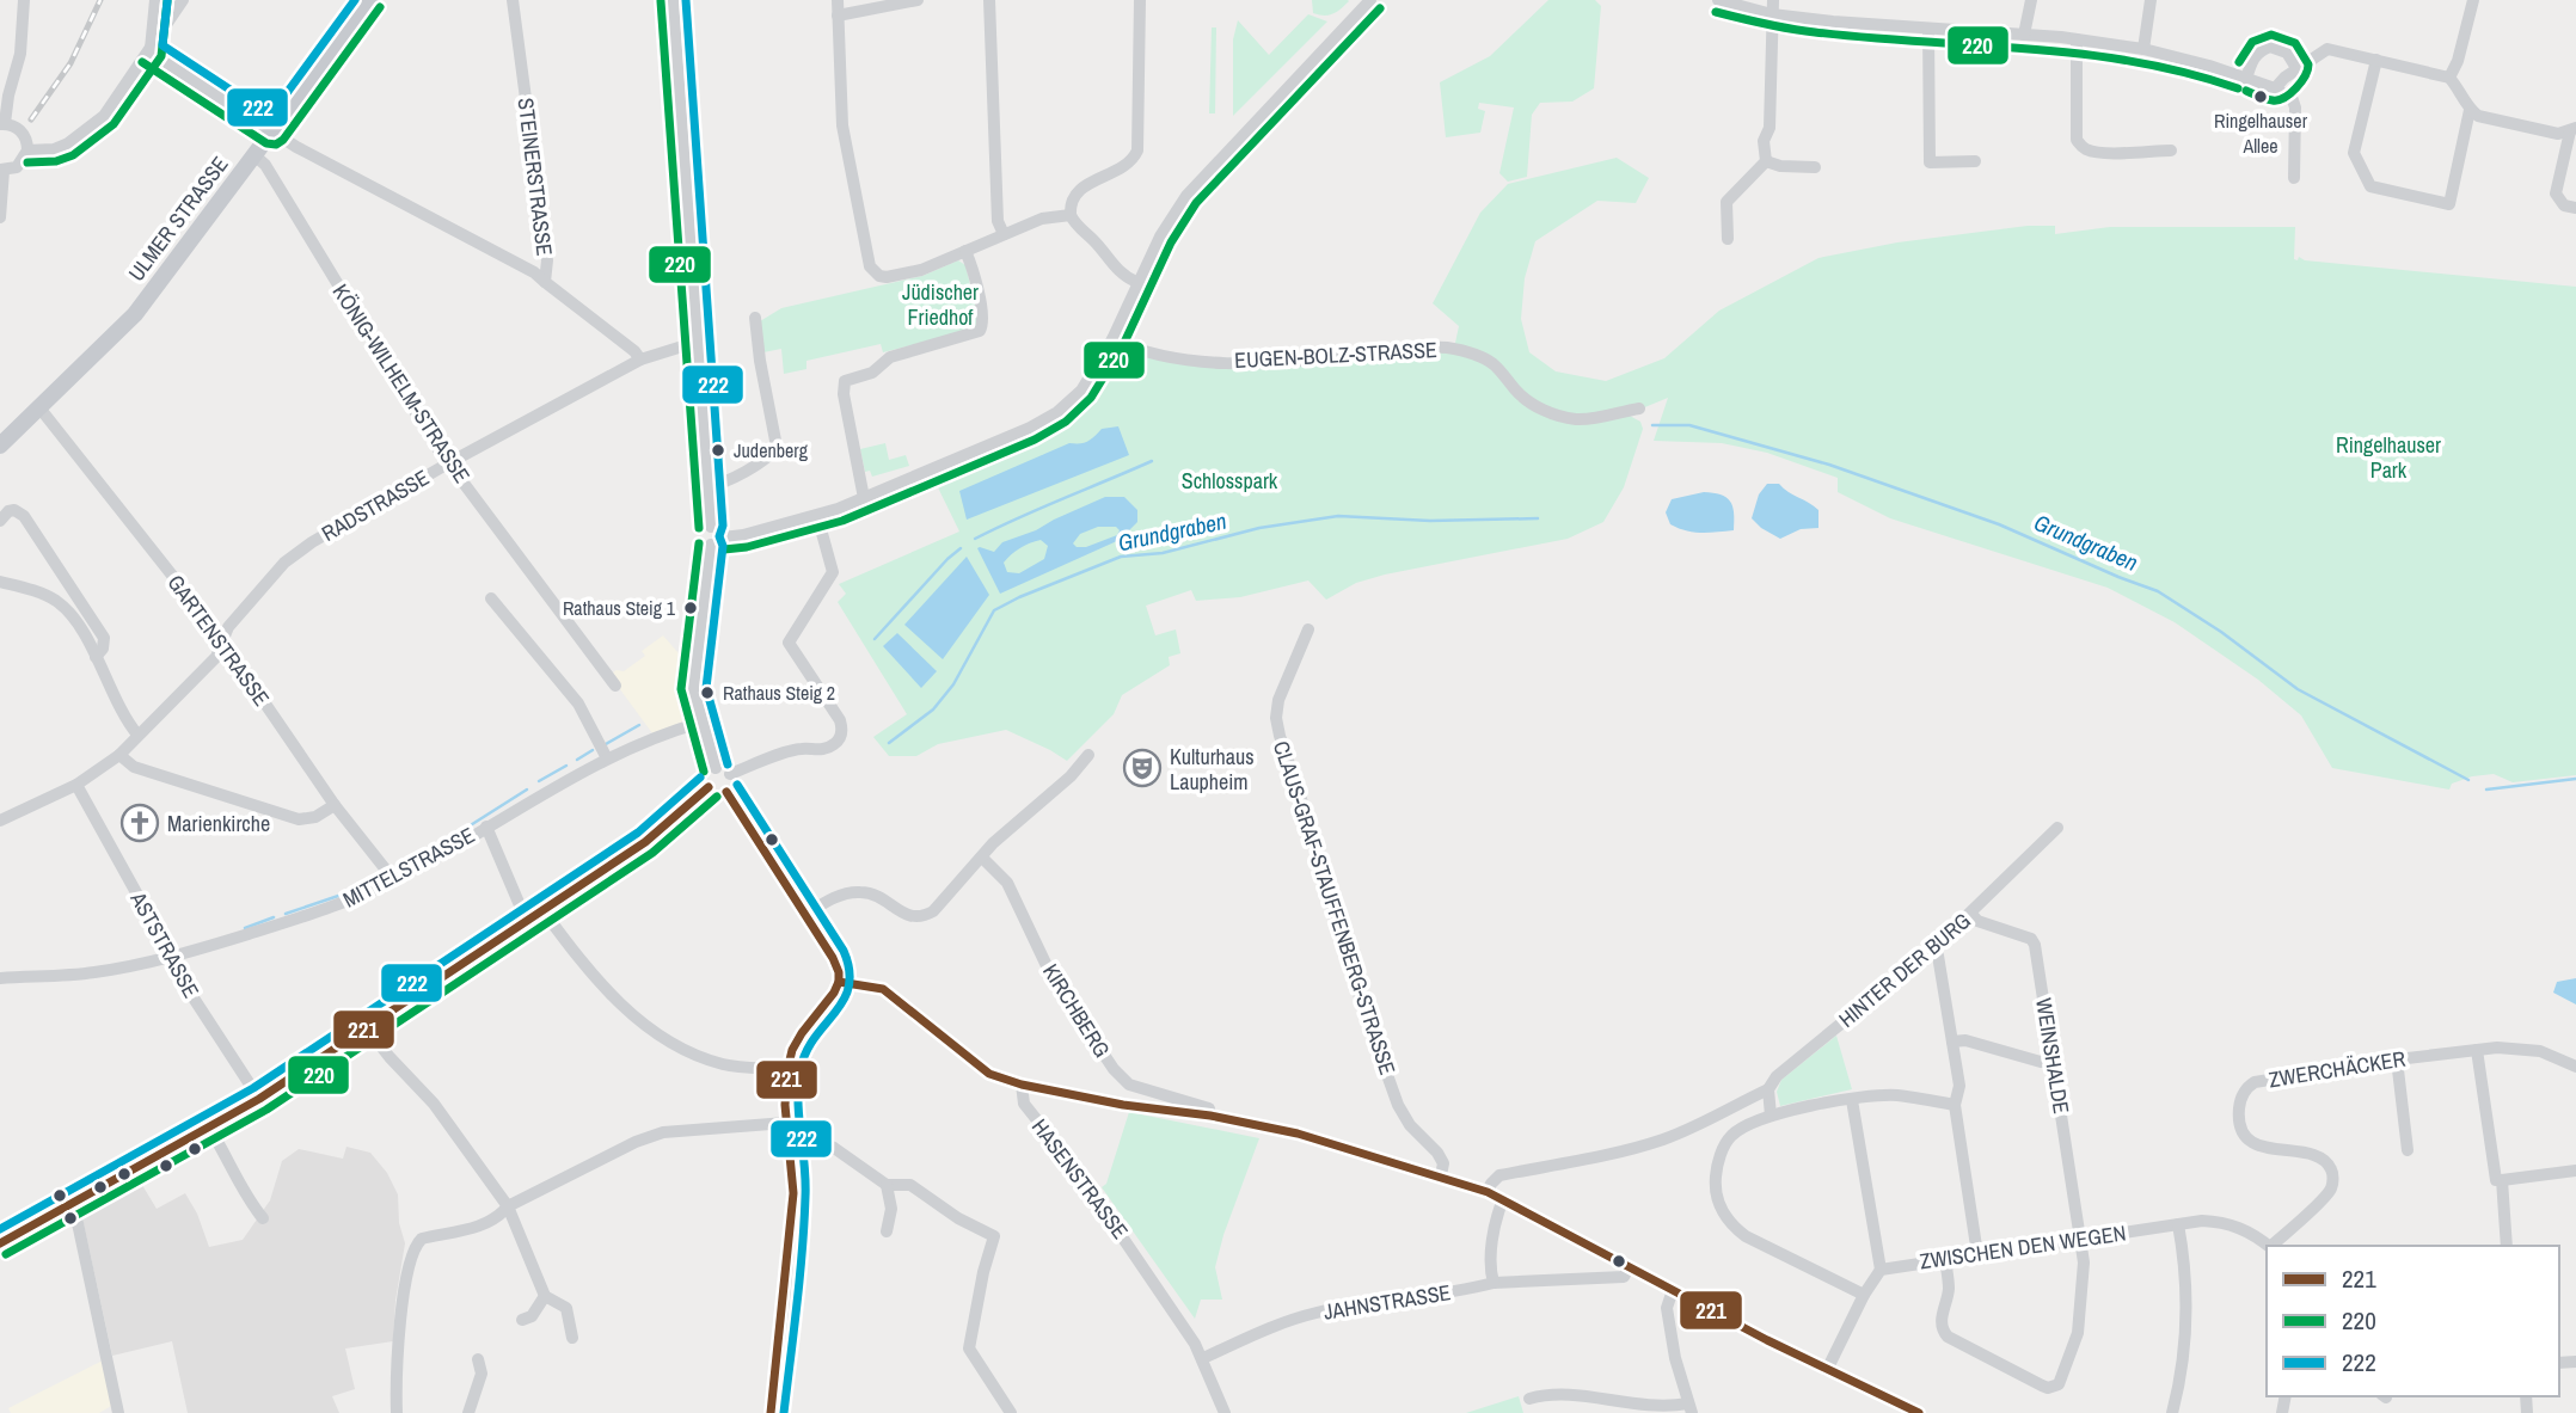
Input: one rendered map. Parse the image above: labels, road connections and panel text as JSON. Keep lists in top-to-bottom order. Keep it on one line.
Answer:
{"streets":{"main road":["ULMER STRASSE"],"street":["STEINERSTRASSE","EUGEN-BOLZ-STRASSE","KÖNIG-WILHELM-STRASSE","RADSTRASSE","GARTENSTRASSE","MITTELSTRASSE","CLAUS-GRAF-STAUFFENBERG-STRASSE","ASTSTRASSE","HINTER DER BURG","KIRCHBERG","WEINSHALDE","ZWERCHÄCKER","HASENSTRASSE","ZWISCHEN DEN WEGEN","JAHNSTRASSE"]},"crossings":[["STEINERSTRASSE","RADSTRASSE"],["ULMER STRASSE","KÖNIG-WILHELM-STRASSE"],["ULMER STRASSE","GARTENSTRASSE"],["KÖNIG-WILHELM-STRASSE","RADSTRASSE"],["RADSTRASSE","GARTENSTRASSE"],["RADSTRASSE","ASTSTRASSE"],["GARTENSTRASSE","MITTELSTRASSE"],["MITTELSTRASSE","ASTSTRASSE"],["HINTER DER BURG","WEINSHALDE"],["WEINSHALDE","ZWISCHEN DEN WEGEN"],["HASENSTRASSE","JAHNSTRASSE"]],"water":["Grundgraben"],"parks":["Jüdischer Friedhof","Ringelhauser Park","Schlosspark"],"places":{"other":["Ringelhauser Allee","Judenberg","Rathaus Steig 1","Rathaus Steig 2"],"theatre":["Kulturhaus Laupheim"],"church":["Marienkirche"]},"lines":["transit line 222","transit line 220","transit line 221"],"legend":["221","220","222"]}
